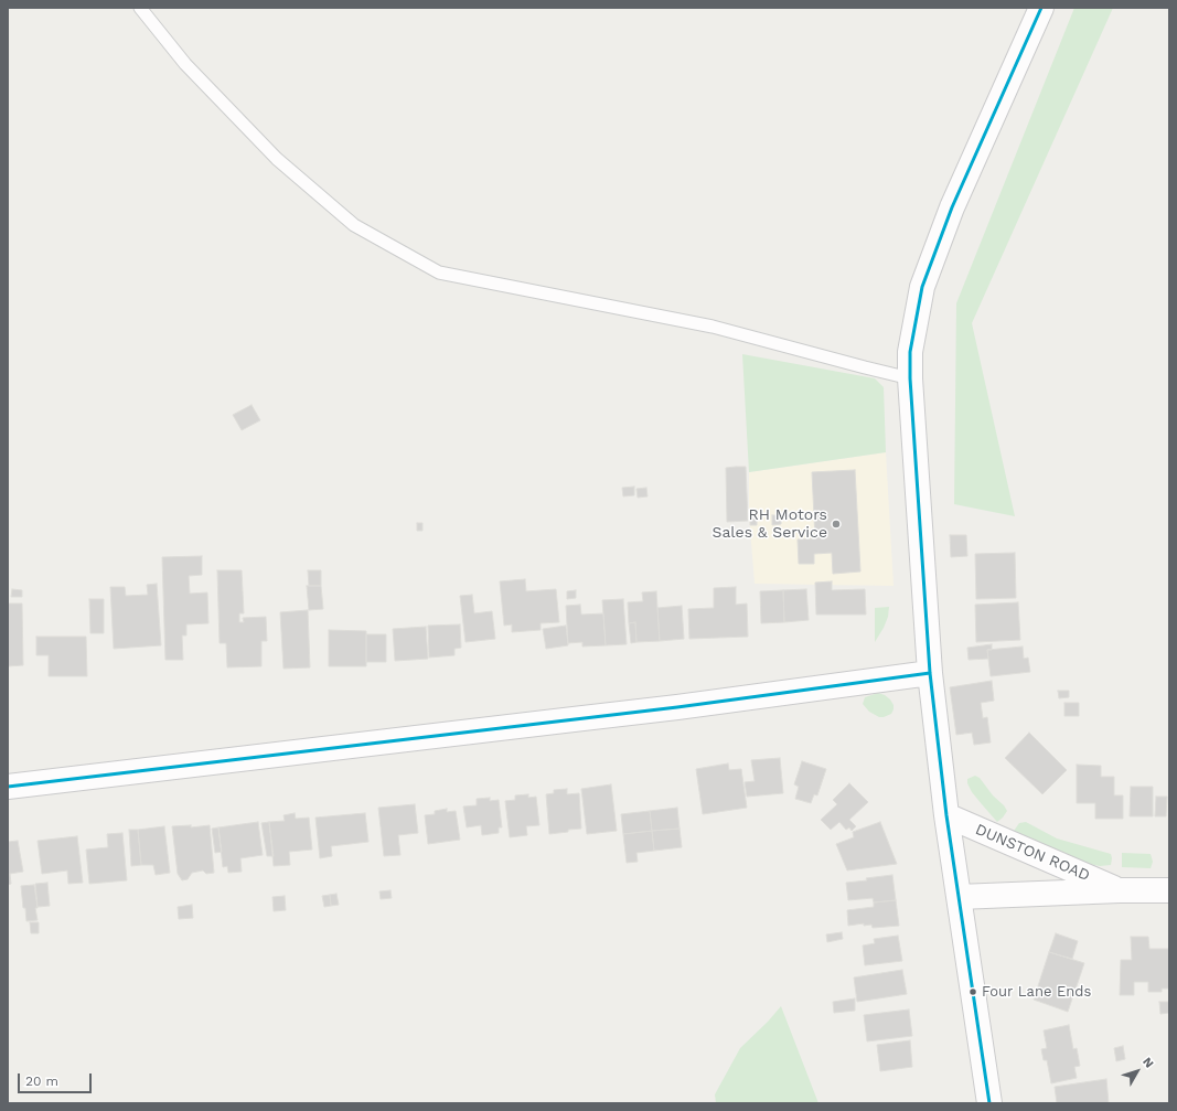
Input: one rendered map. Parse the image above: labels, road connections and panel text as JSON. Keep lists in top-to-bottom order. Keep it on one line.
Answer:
{"streets":{"main road":["DUNSTON ROAD"]},"places":["RH Motors Sales & Service","Four Lane Ends"],"scale_bar":"20 m","north":"top right"}
